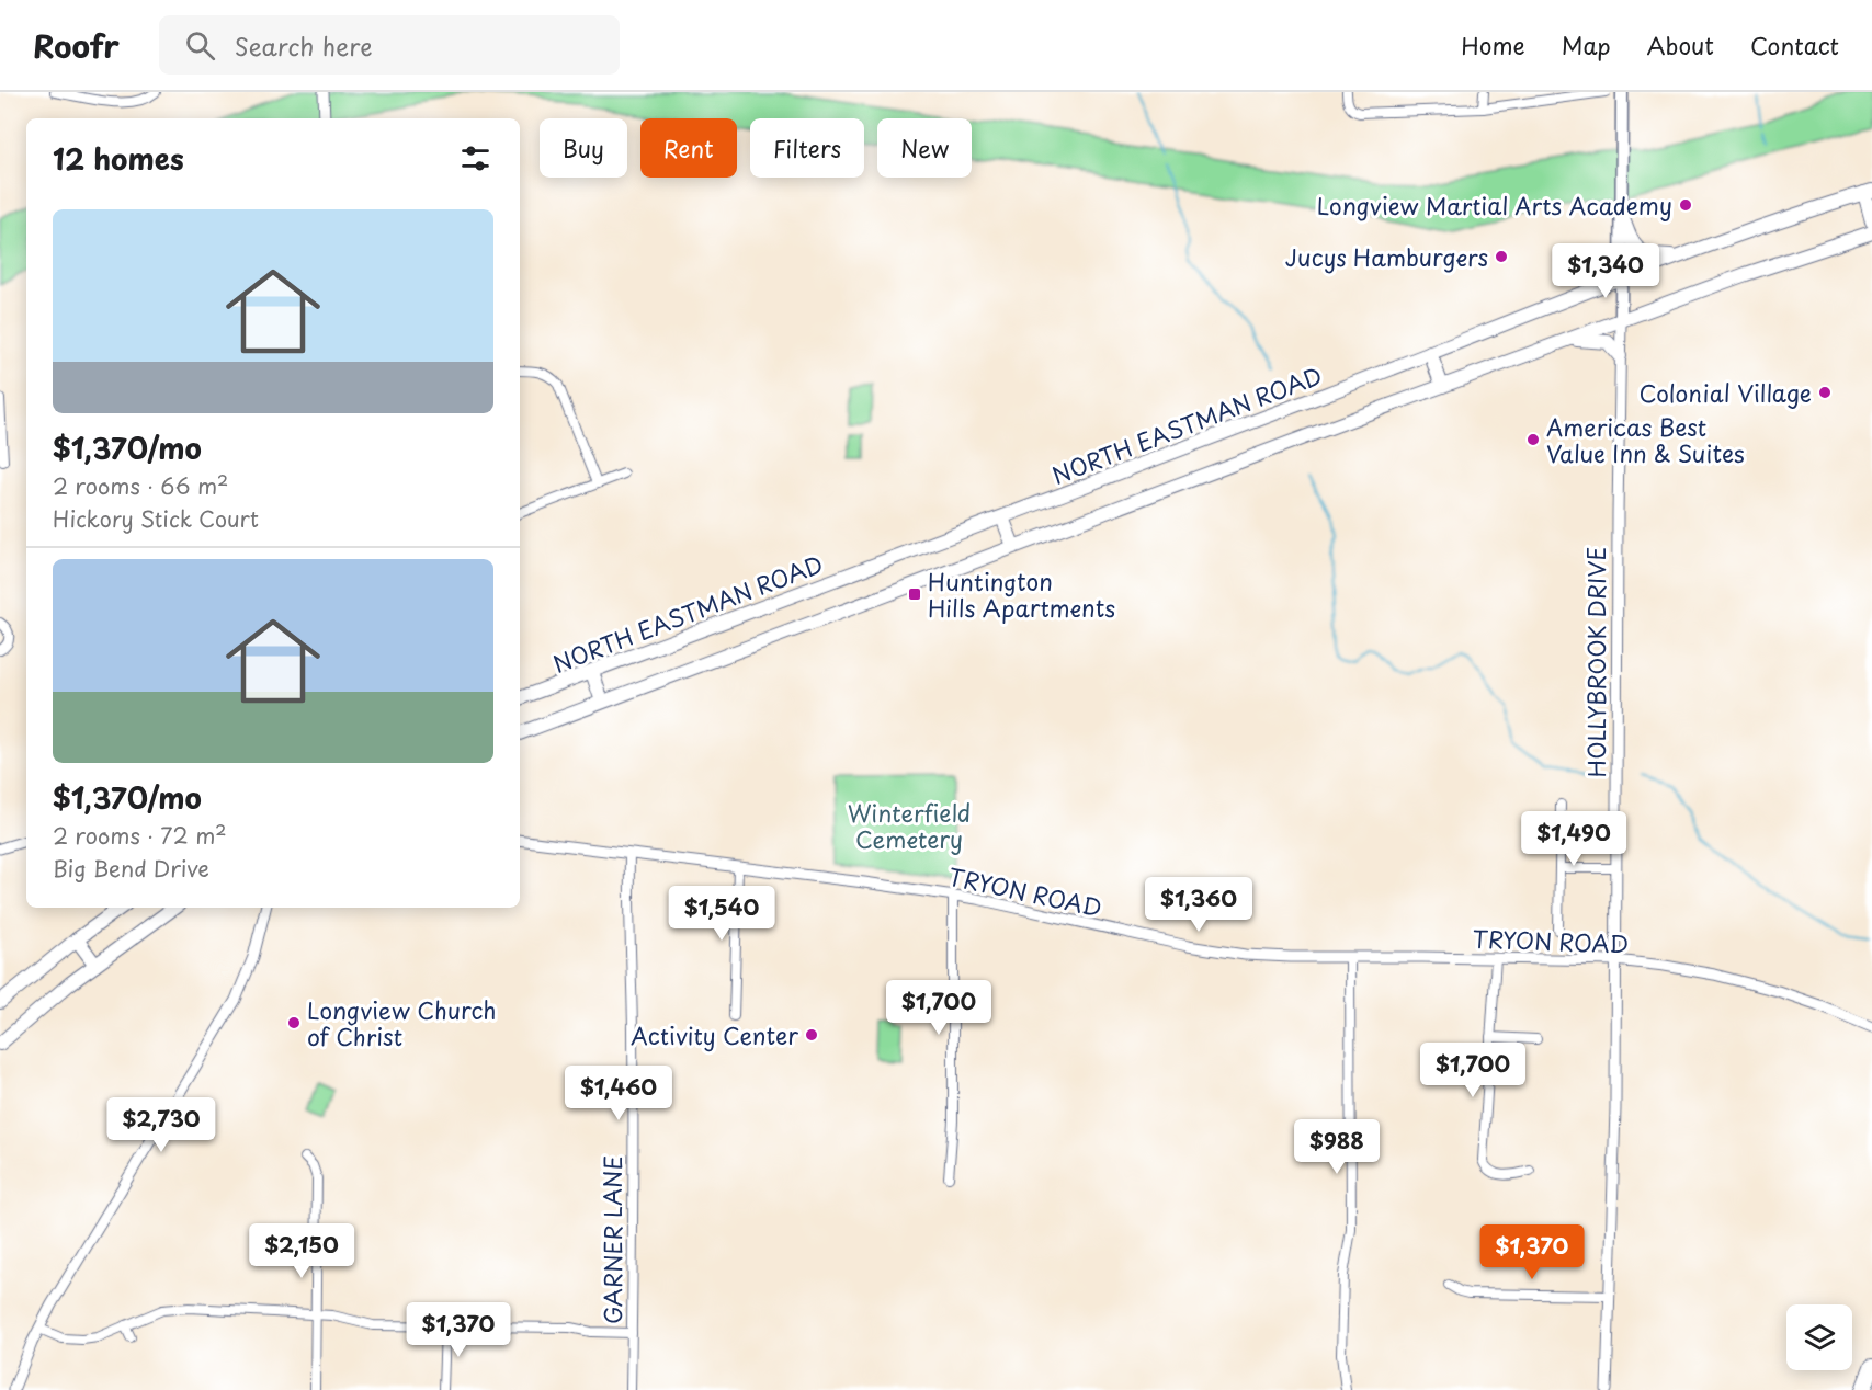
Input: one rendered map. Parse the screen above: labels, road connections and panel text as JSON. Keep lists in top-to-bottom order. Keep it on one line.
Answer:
{"streets":{"main road":["NORTH EASTMAN ROAD","HOLLYBROOK DRIVE"],"street":["TRYON ROAD","GARNER LANE"]},"crossings":[["NORTH EASTMAN ROAD","HOLLYBROOK DRIVE"],["HOLLYBROOK DRIVE","TRYON ROAD"],["TRYON ROAD","GARNER LANE"]],"parks":["Winterfield Cemetery"],"places":{"other":["Longview Martial Arts Academy","Jucys Hamburgers","Colonial Village","Americas Best Value Inn & Suites","Longview Church of Christ","Activity Center"],"transit":["Huntington Hills Apartments"]},"page":{"header":"Roofr","search":"Search here","nav":["Home","Map","About","Contact"],"chip":["Buy","Rent","Filters","New"],"heading":"12 homes","list":[{"name":"$1,370/mo","note":"2 rooms · 66 m² · Hickory Stick Court"},{"name":"$1,370/mo","note":"2 rooms · 72 m² · Big Bend Drive"}],"price":["$1,340","$1,490","$1,360","$1,540","$1,700","$1,700","$1,460","$2,730","$988","$2,150","$1,370","$1,370"]}}
